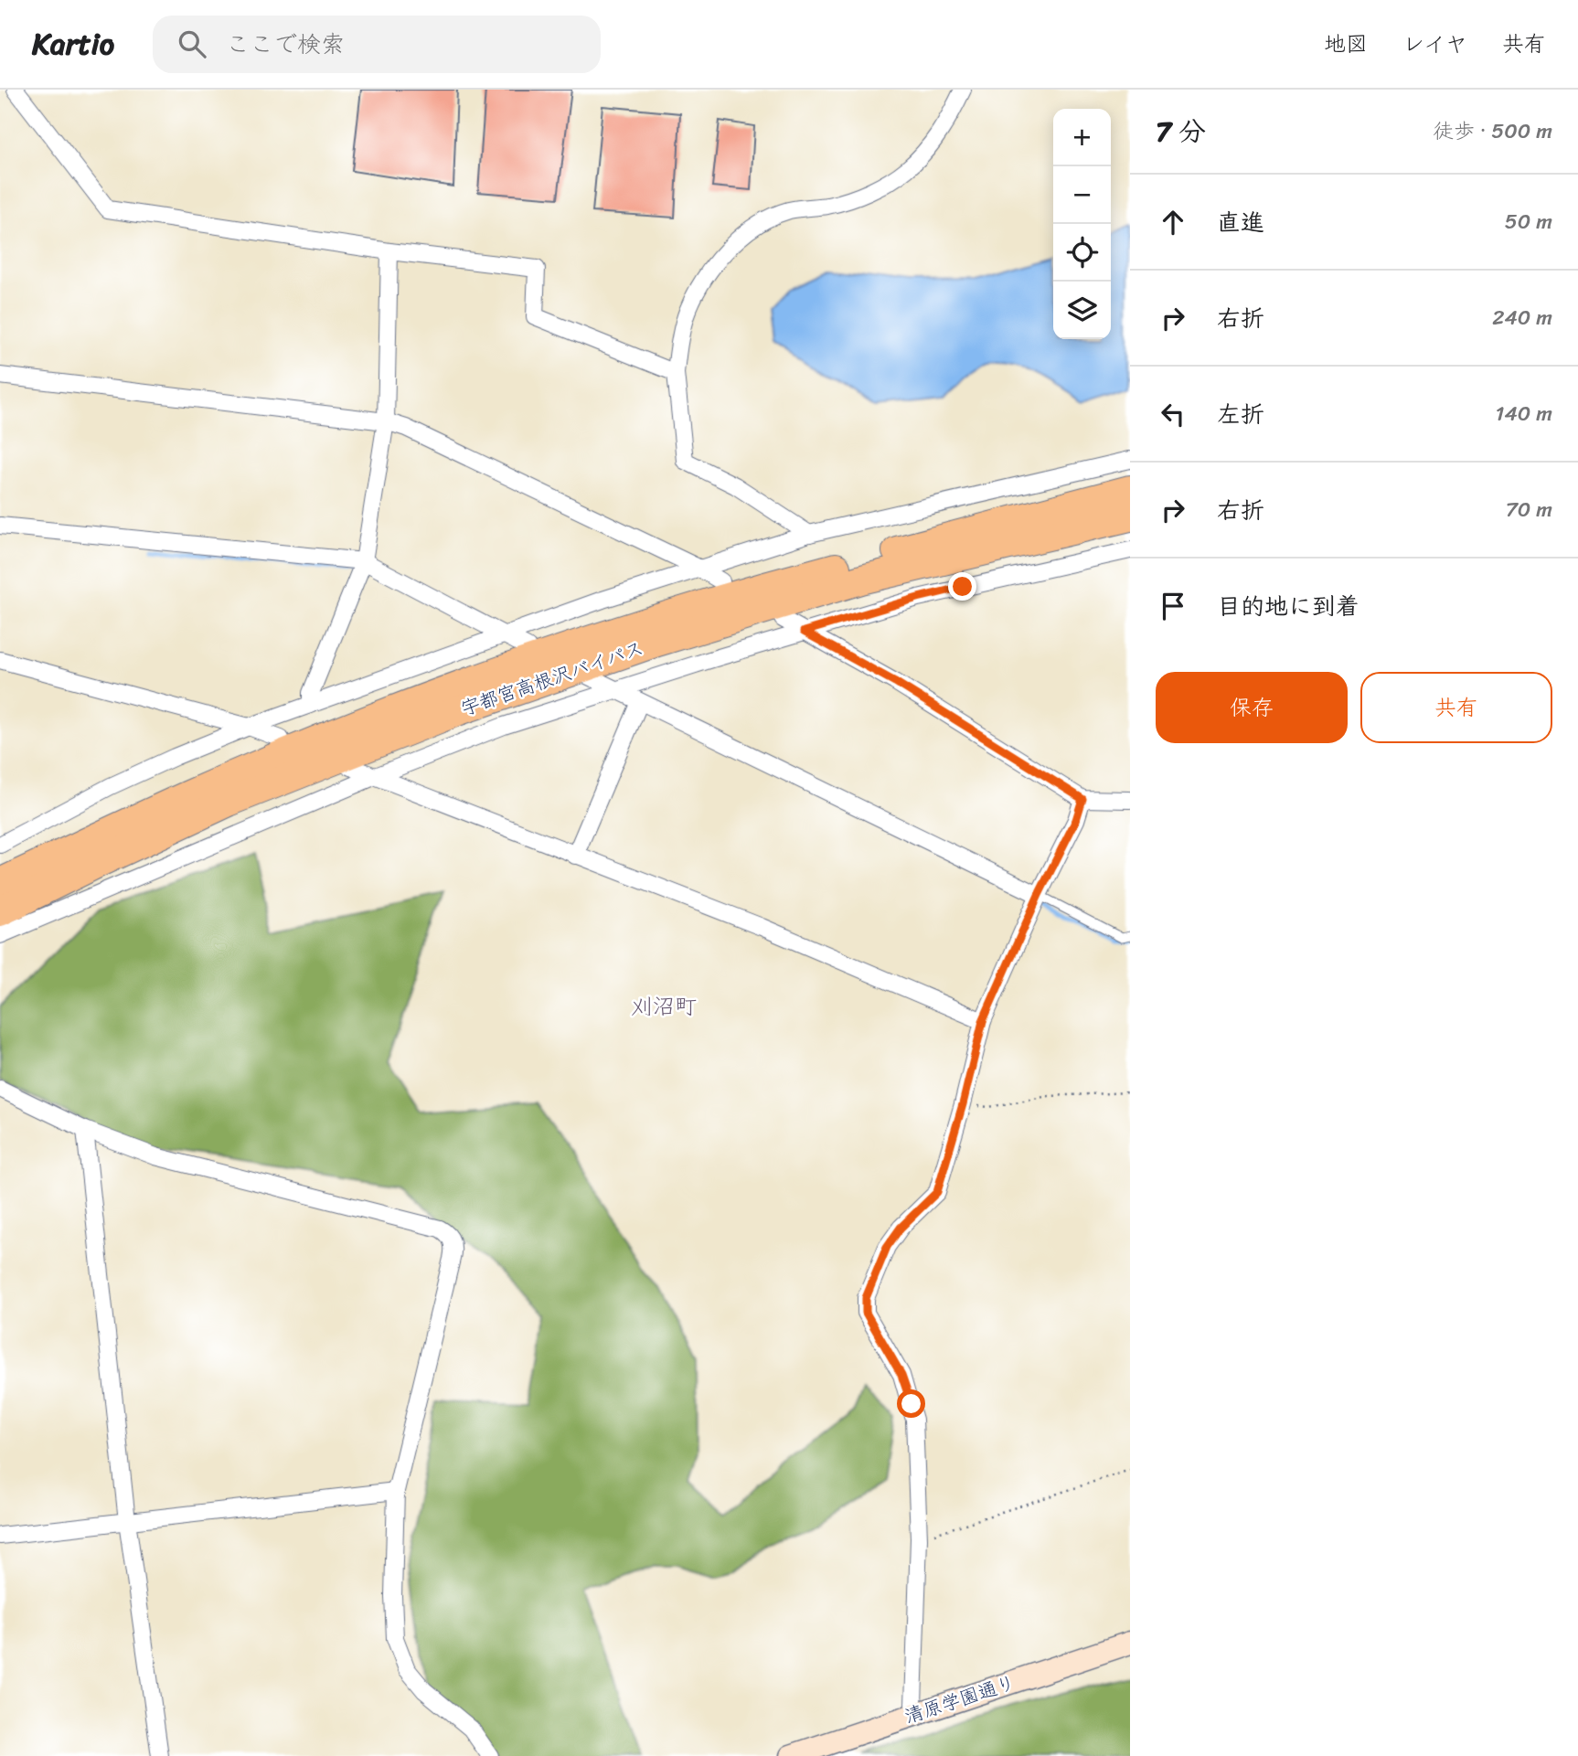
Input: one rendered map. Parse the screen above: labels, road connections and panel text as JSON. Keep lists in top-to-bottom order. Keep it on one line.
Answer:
{"streets":{"highway":["宇都宮高根沢バイパス"],"street":["清原学園通り"]},"districts":["刈沼町"],"page":{"header":"Kartio","search":"ここで検索","nav":["地図","レイヤ","共有"],"heading":["7 分","徒歩 · 500 m"],"map_buttons":["+","−"],"list":[["直進","50 m"],["右折","240 m"],["左折","140 m"],["右折","70 m"],"目的地に到着"],"buttons":["保存","共有"]}}
